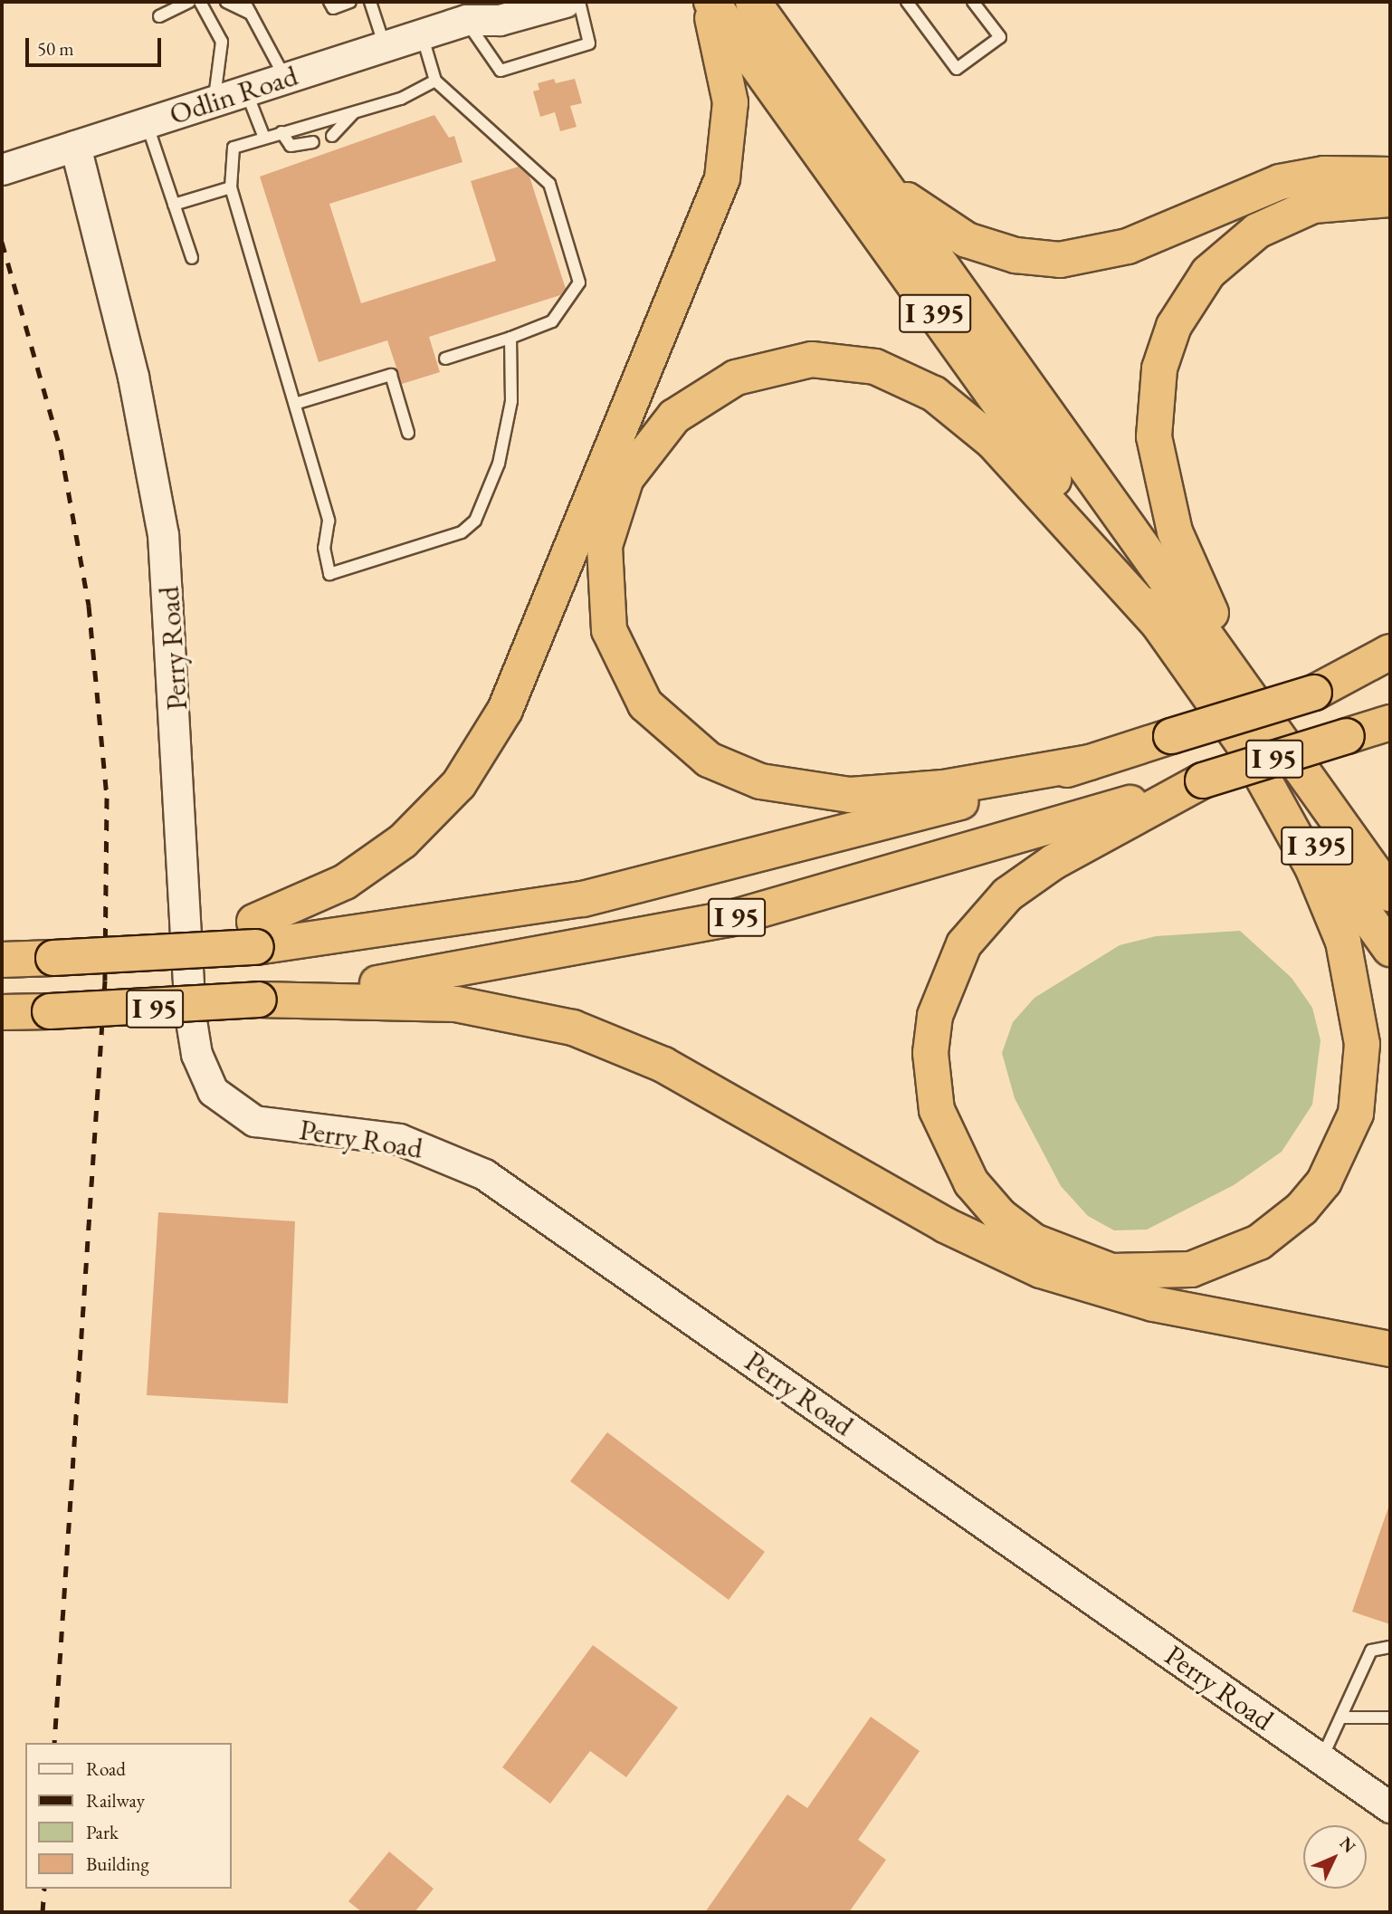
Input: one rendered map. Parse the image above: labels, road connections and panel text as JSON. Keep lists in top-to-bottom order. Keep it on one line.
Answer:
{"streets":{"highway":["I 395","I 95"],"street":["Odlin Road","Perry Road"]},"crossings":[["Odlin Road","Perry Road"]],"legend":["Road","Railway","Park","Building"],"scale_bar":"50 m","north":"top right"}
